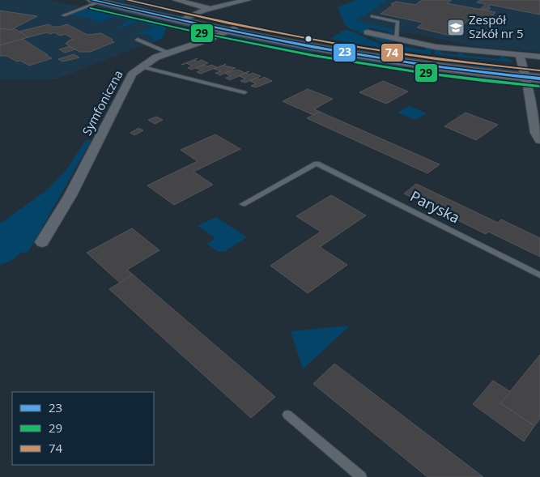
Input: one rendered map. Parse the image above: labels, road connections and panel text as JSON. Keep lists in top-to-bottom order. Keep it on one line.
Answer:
{"streets":{"street":["Symfoniczna"],"lane":["Paryska"]},"places":{"school or university":["Zespół Szkół nr 5"]},"lines":["transit line 23","transit line 74","transit line 29"],"legend":["23","29","74"]}
